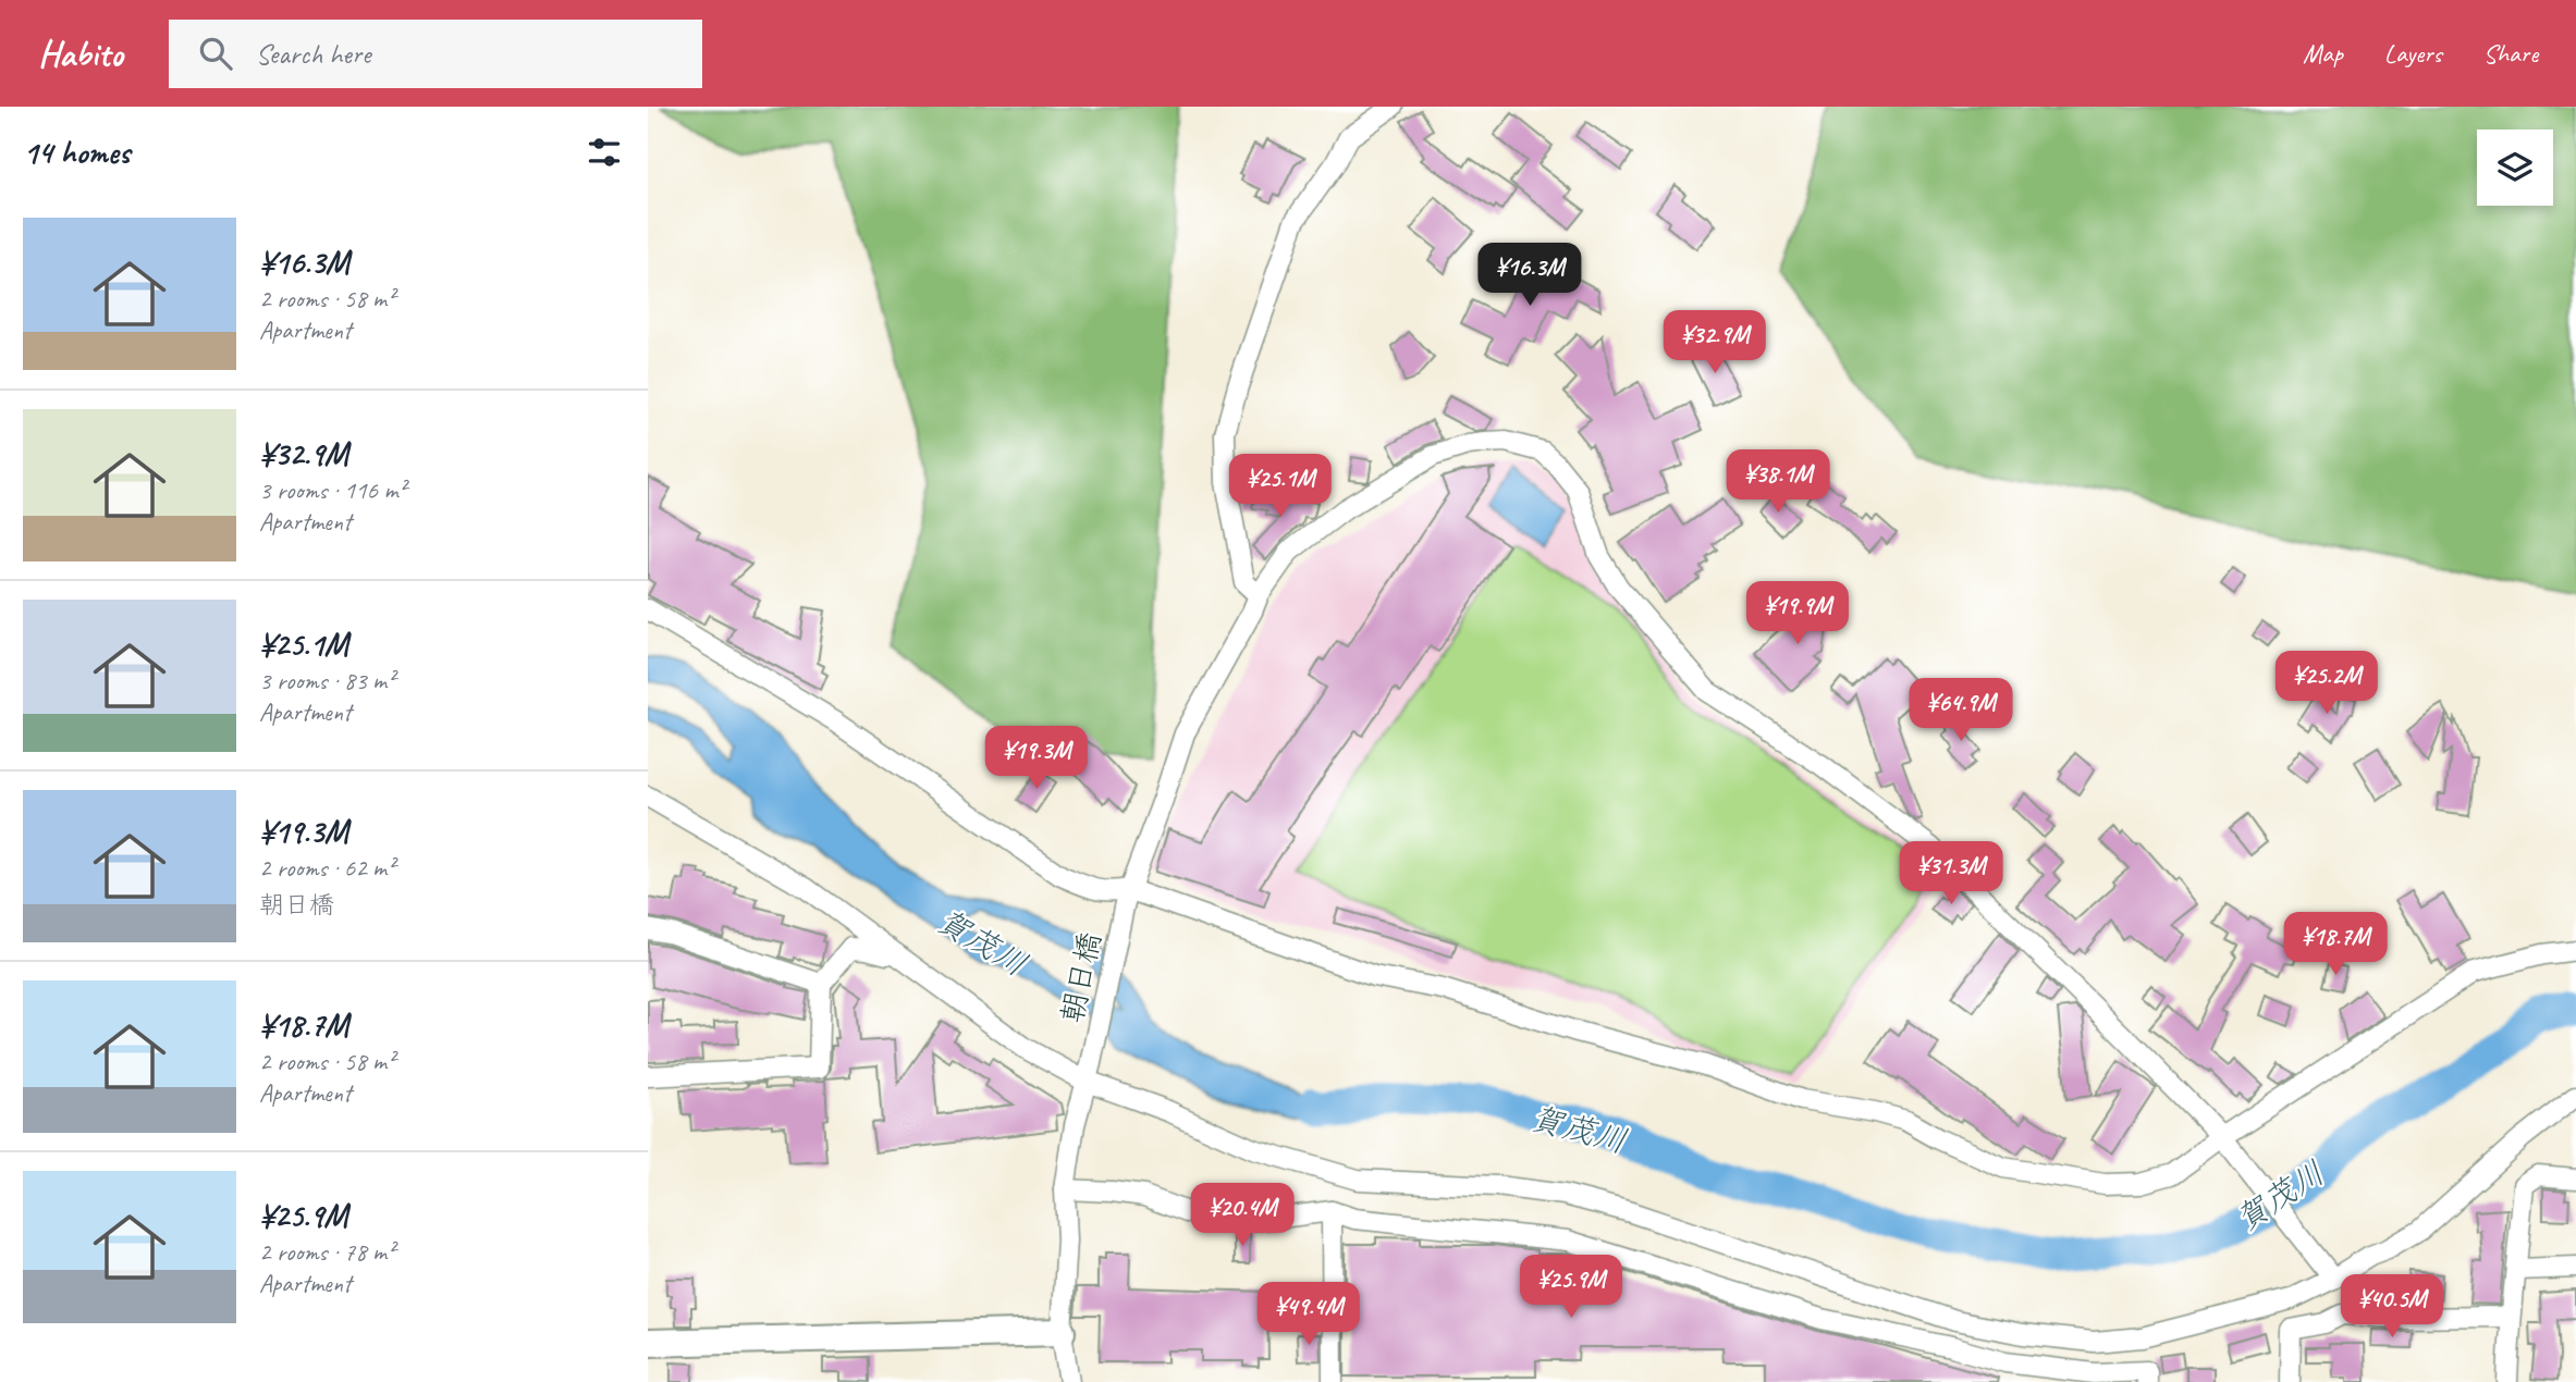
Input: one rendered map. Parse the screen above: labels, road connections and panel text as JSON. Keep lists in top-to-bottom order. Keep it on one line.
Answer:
{"streets":{"street":["朝日橋"]},"water":["賀茂川"],"page":{"header":"Habito","search":"Search here","nav":["Map","Layers","Share"],"heading":"14 homes","list":[{"name":"¥16.3M","note":"2 rooms · 58 m² · Apartment"},{"name":"¥32.9M","note":"3 rooms · 116 m² · Apartment"},{"name":"¥25.1M","note":"3 rooms · 83 m² · Apartment"},{"name":"¥19.3M","note":"2 rooms · 62 m² · 朝日橋"},{"name":"¥18.7M","note":"2 rooms · 58 m² · Apartment"},{"name":"¥25.9M","note":"2 rooms · 78 m² · Apartment"}],"price":["¥16.3M","¥32.9M","¥38.1M","¥25.1M","¥19.9M","¥25.2M","¥64.9M","¥19.3M","¥31.3M","¥18.7M","¥20.4M","¥25.9M","¥40.5M","¥49.4M"]}}
